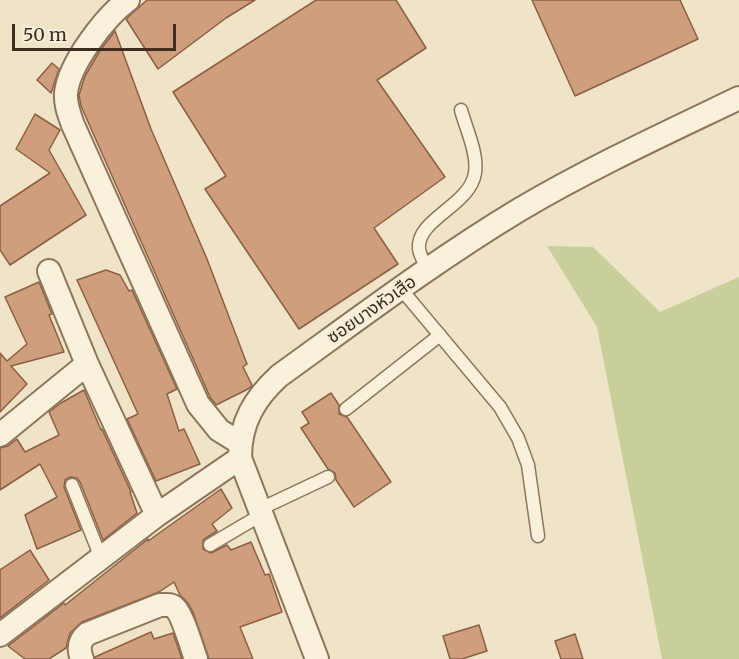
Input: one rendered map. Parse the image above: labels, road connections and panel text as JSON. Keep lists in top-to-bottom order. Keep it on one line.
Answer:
{"streets":{"street":["ซอยบางหัวเสือ"]},"scale_bar":"50 m"}
